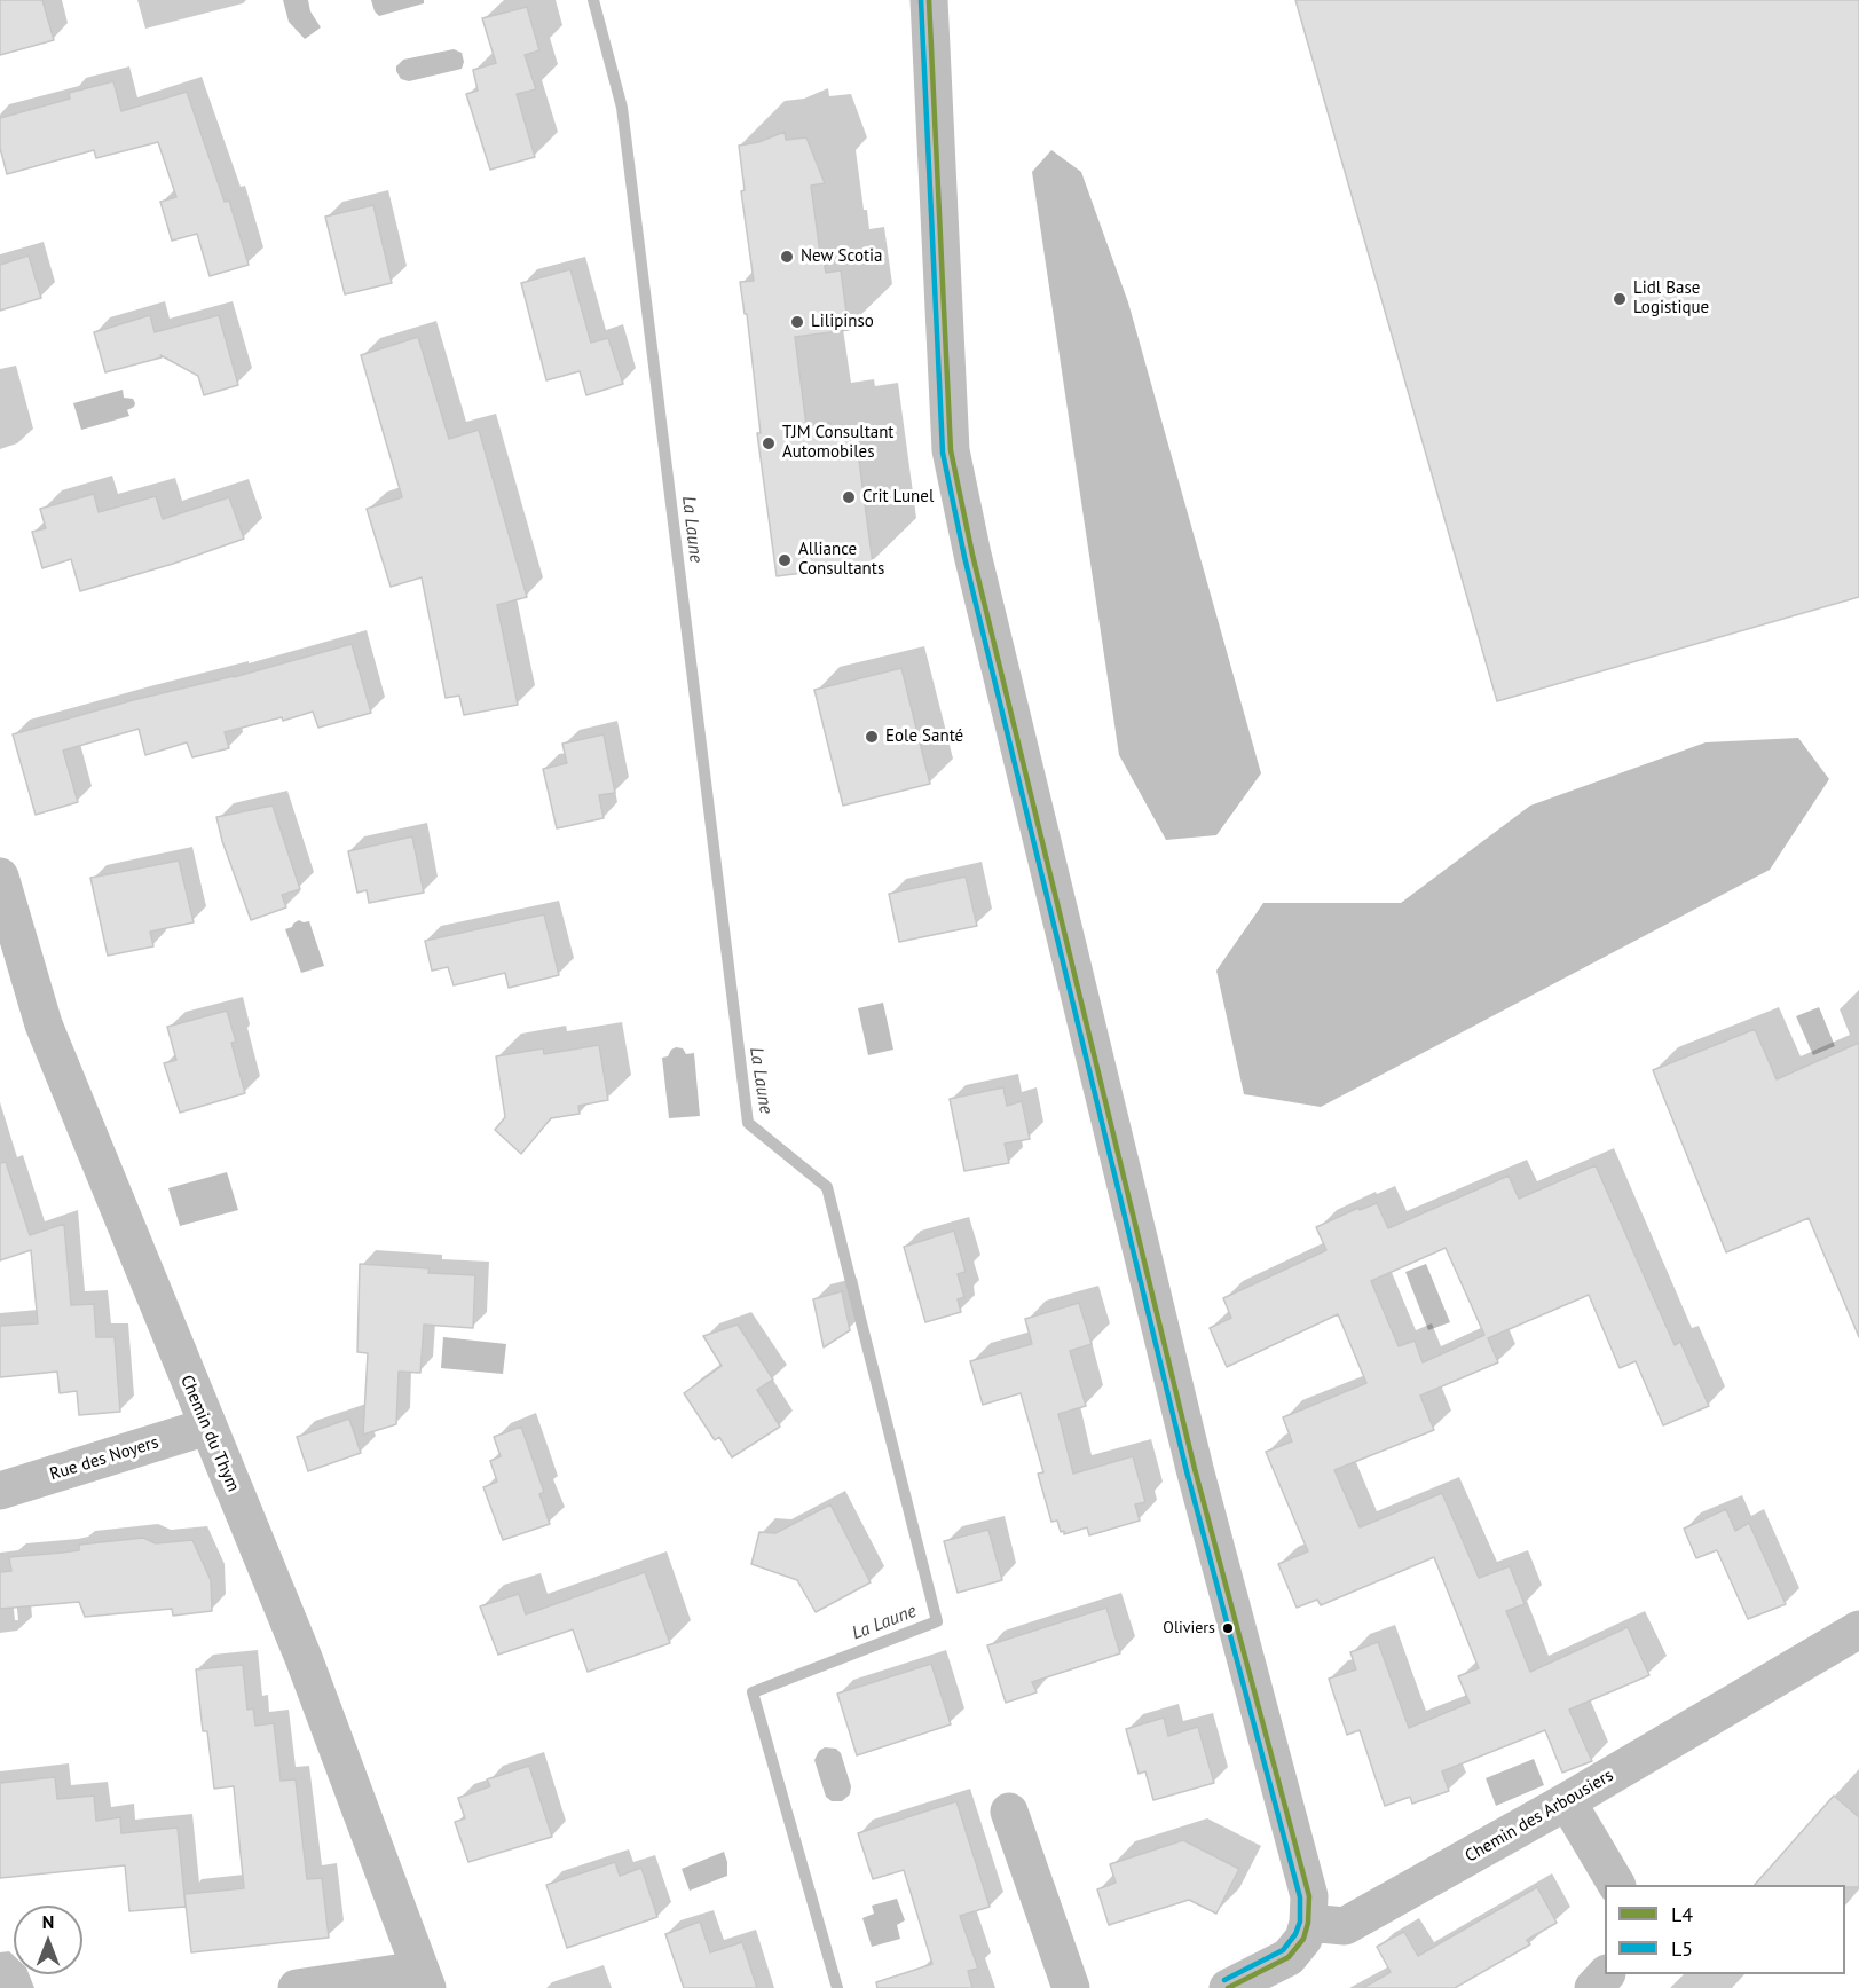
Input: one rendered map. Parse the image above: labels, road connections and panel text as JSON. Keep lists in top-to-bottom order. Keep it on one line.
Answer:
{"streets":{"street":["Chemin du Thym","Rue des Noyers","Chemin des Arbousiers"]},"crossings":[["Chemin du Thym","Rue des Noyers"]],"water":["La Laune"],"places":["New Scotia","Lidl Base Logistique","Lilipinso","TJM Consultant Automobiles","Crit Lunel","Alliance Consultants","Eole Santé","Oliviers"],"lines":["transit line L4","transit line L5"],"legend":["L4","L5"],"north":"top"}
